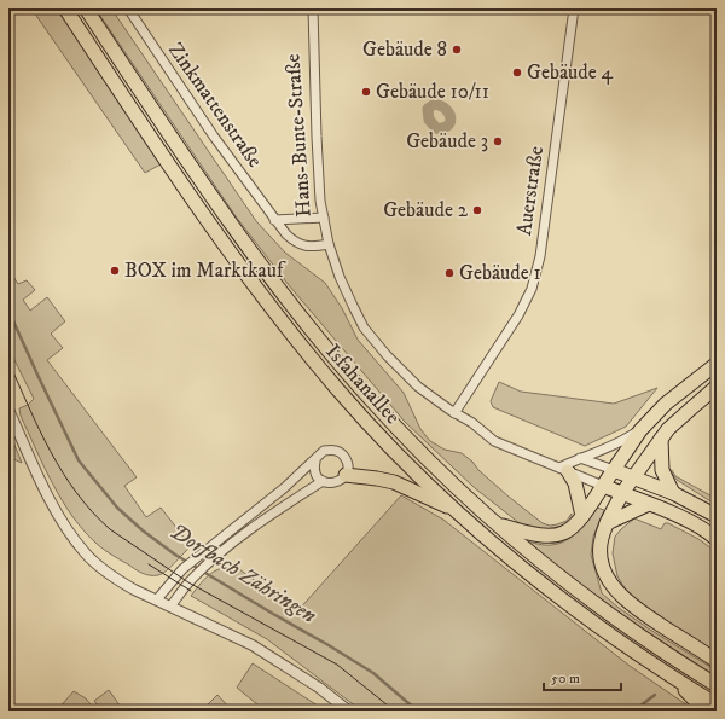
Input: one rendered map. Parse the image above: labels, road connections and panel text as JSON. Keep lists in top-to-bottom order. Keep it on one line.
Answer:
{"streets":{"main road":["Hans-Bunte-Straße","Isfahanallee"],"street":["Zinkmattenstraße","Auerstraße"]},"crossings":[["Zinkmattenstraße","Hans-Bunte-Straße"],["Hans-Bunte-Straße","Auerstraße"]],"water":["Dorfbach Zähringen"],"places":["Gebäude 8","Gebäude 4","Gebäude 10/11","Gebäude 3","Gebäude 2","BOX im Marktkauf","Gebäude 1"],"scale_bar":"50 m"}
